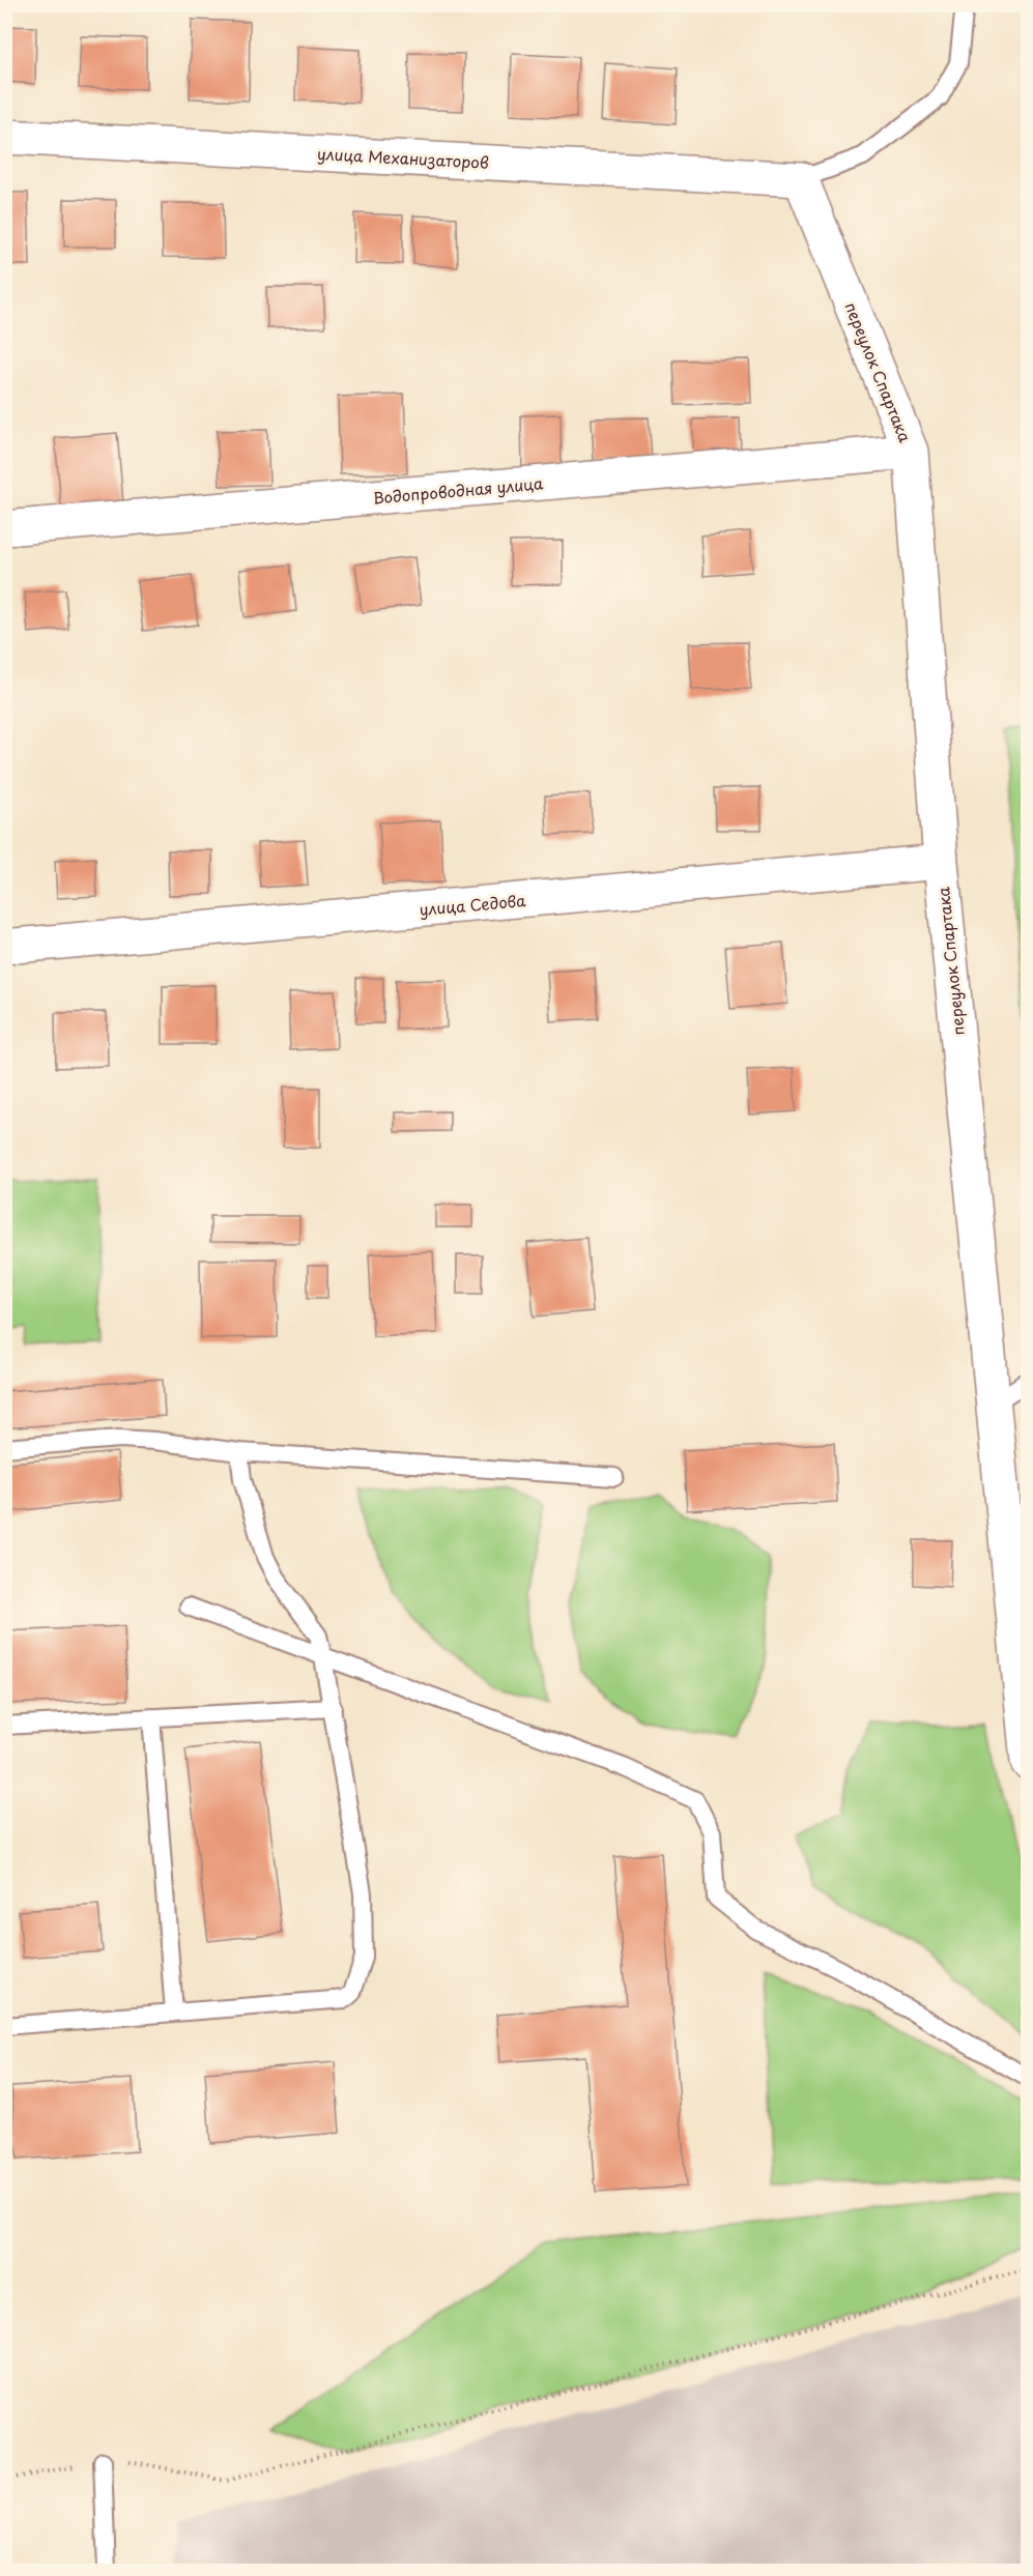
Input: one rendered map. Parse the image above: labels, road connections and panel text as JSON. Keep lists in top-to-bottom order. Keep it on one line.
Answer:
{"streets":{"street":["улица Механизаторов","переулок Спартака","Водопроводная улица","улица Седова"]},"crossings":[["улица Механизаторов","переулок Спартака"],["переулок Спартака","Водопроводная улица"],["переулок Спартака","улица Седова"]]}
